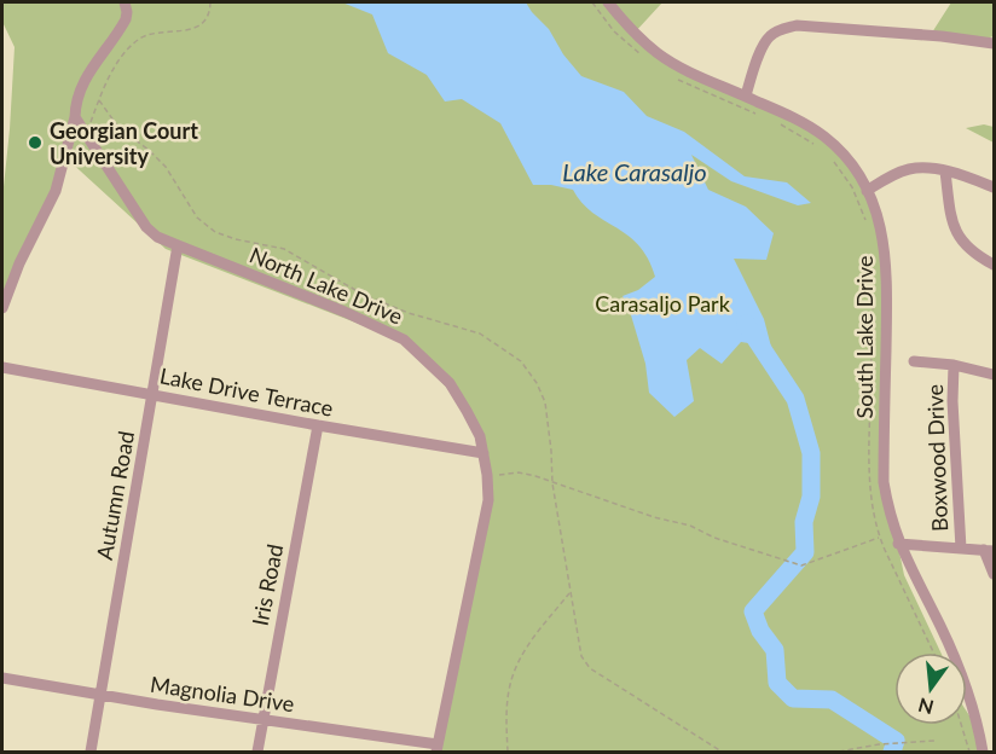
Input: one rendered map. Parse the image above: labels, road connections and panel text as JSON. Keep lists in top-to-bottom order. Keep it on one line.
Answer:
{"streets":{"street":["North Lake Drive","South Lake Drive","Lake Drive Terrace","Boxwood Drive","Autumn Road","Iris Road","Magnolia Drive"]},"crossings":[["North Lake Drive","Lake Drive Terrace"],["North Lake Drive","Autumn Road"],["North Lake Drive","Magnolia Drive"],["Lake Drive Terrace","Autumn Road"],["Lake Drive Terrace","Iris Road"],["Autumn Road","Magnolia Drive"],["Iris Road","Magnolia Drive"]],"water":["Lake Carasaljo"],"parks":["Carasaljo Park"],"places":["Georgian Court University"],"north":"bottom"}
